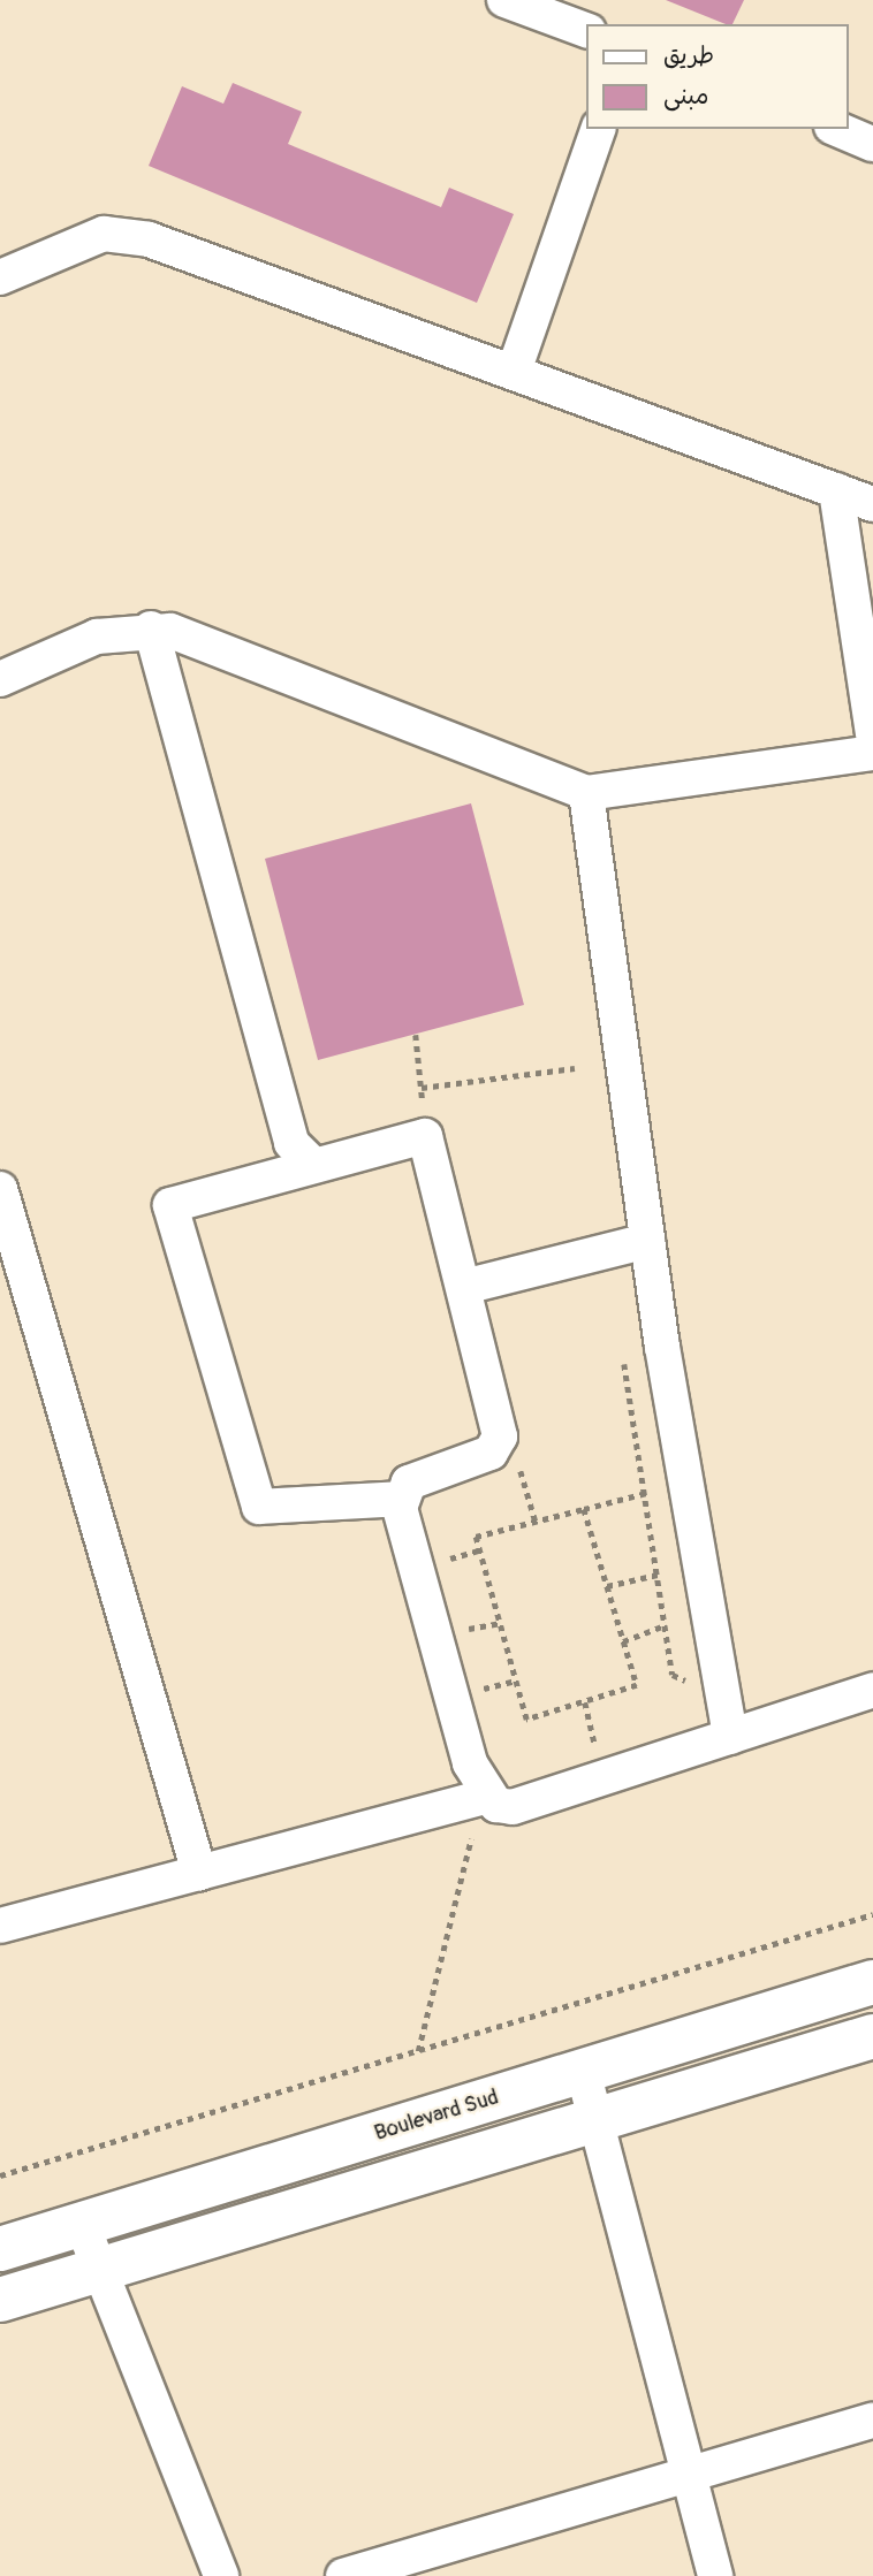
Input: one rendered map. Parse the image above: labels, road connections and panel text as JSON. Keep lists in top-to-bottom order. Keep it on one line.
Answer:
{"streets":{"main road":["Boulevard Sud"]},"legend":["طريق","مبنى"]}
